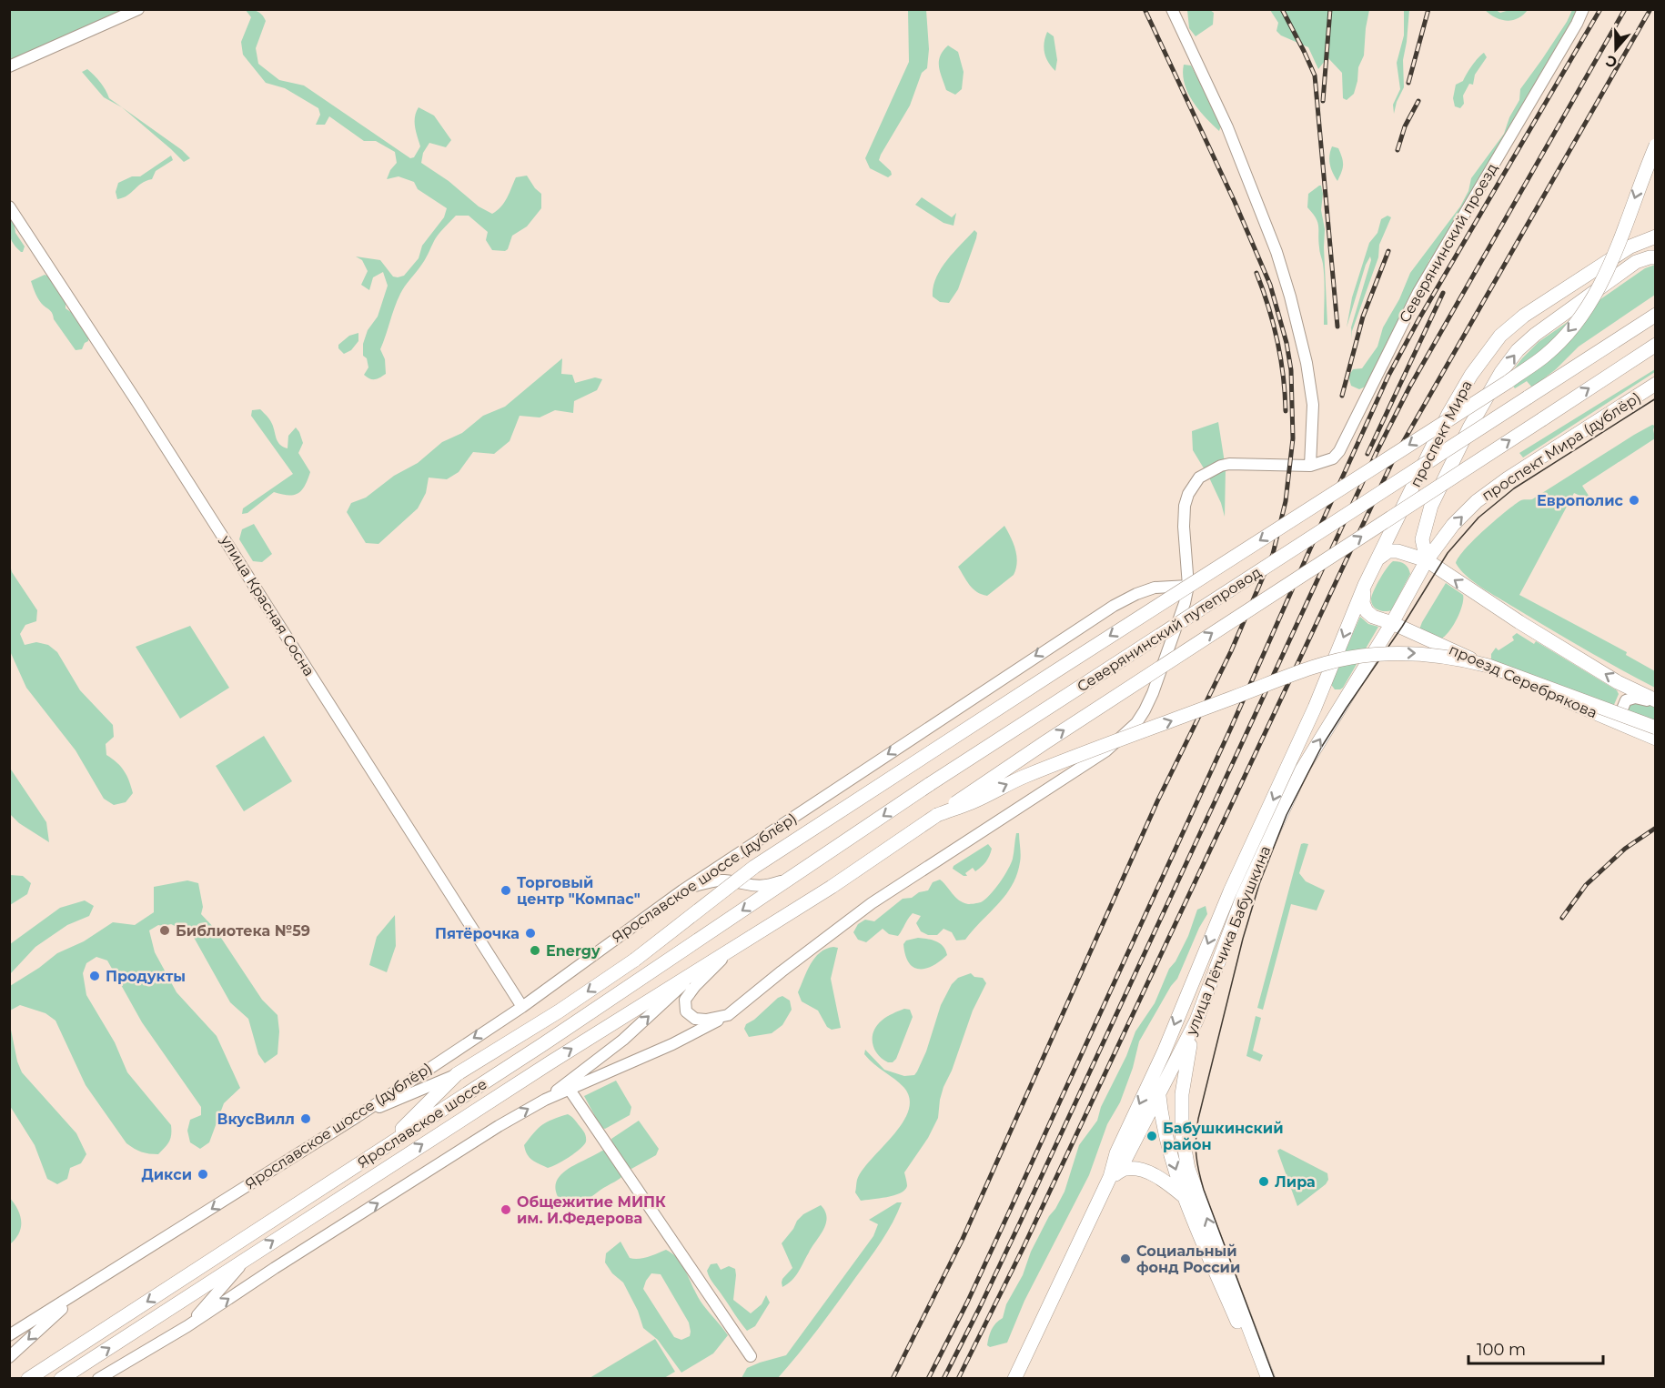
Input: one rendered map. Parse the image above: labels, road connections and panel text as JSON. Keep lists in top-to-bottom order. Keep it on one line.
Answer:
{"streets":{"main road":["проспект Мира","проспект Мира (дублёр)","Северянинский путепровод","проезд Серебрякова","улица Лётчика Бабушкина","Ярославское шоссе"],"street":["Северянинский проезд","улица Красная Сосна","Ярославское шоссе (дублёр)"]},"crossings":[["проспект Мира","проезд Серебрякова"],["проспект Мира","улица Лётчика Бабушкина"],["проспект Мира (дублёр)","улица Лётчика Бабушкина"],["улица Красная Сосна","Ярославское шоссе (дублёр)"],["Северянинский путепровод","Ярославское шоссе"],["проезд Серебрякова","улица Лётчика Бабушкина"]],"places":["Европолис","Торговый центр \"Компас\"","Библиотека №59","Пятёрочка","Energy","Продукты","ВкусВилл","Бабушкинский район","Дикси","Лира","Общежитие МИПК им. И.Федерова","Социальный фонд России"],"scale_bar":"100 m","north":"bottom"}
